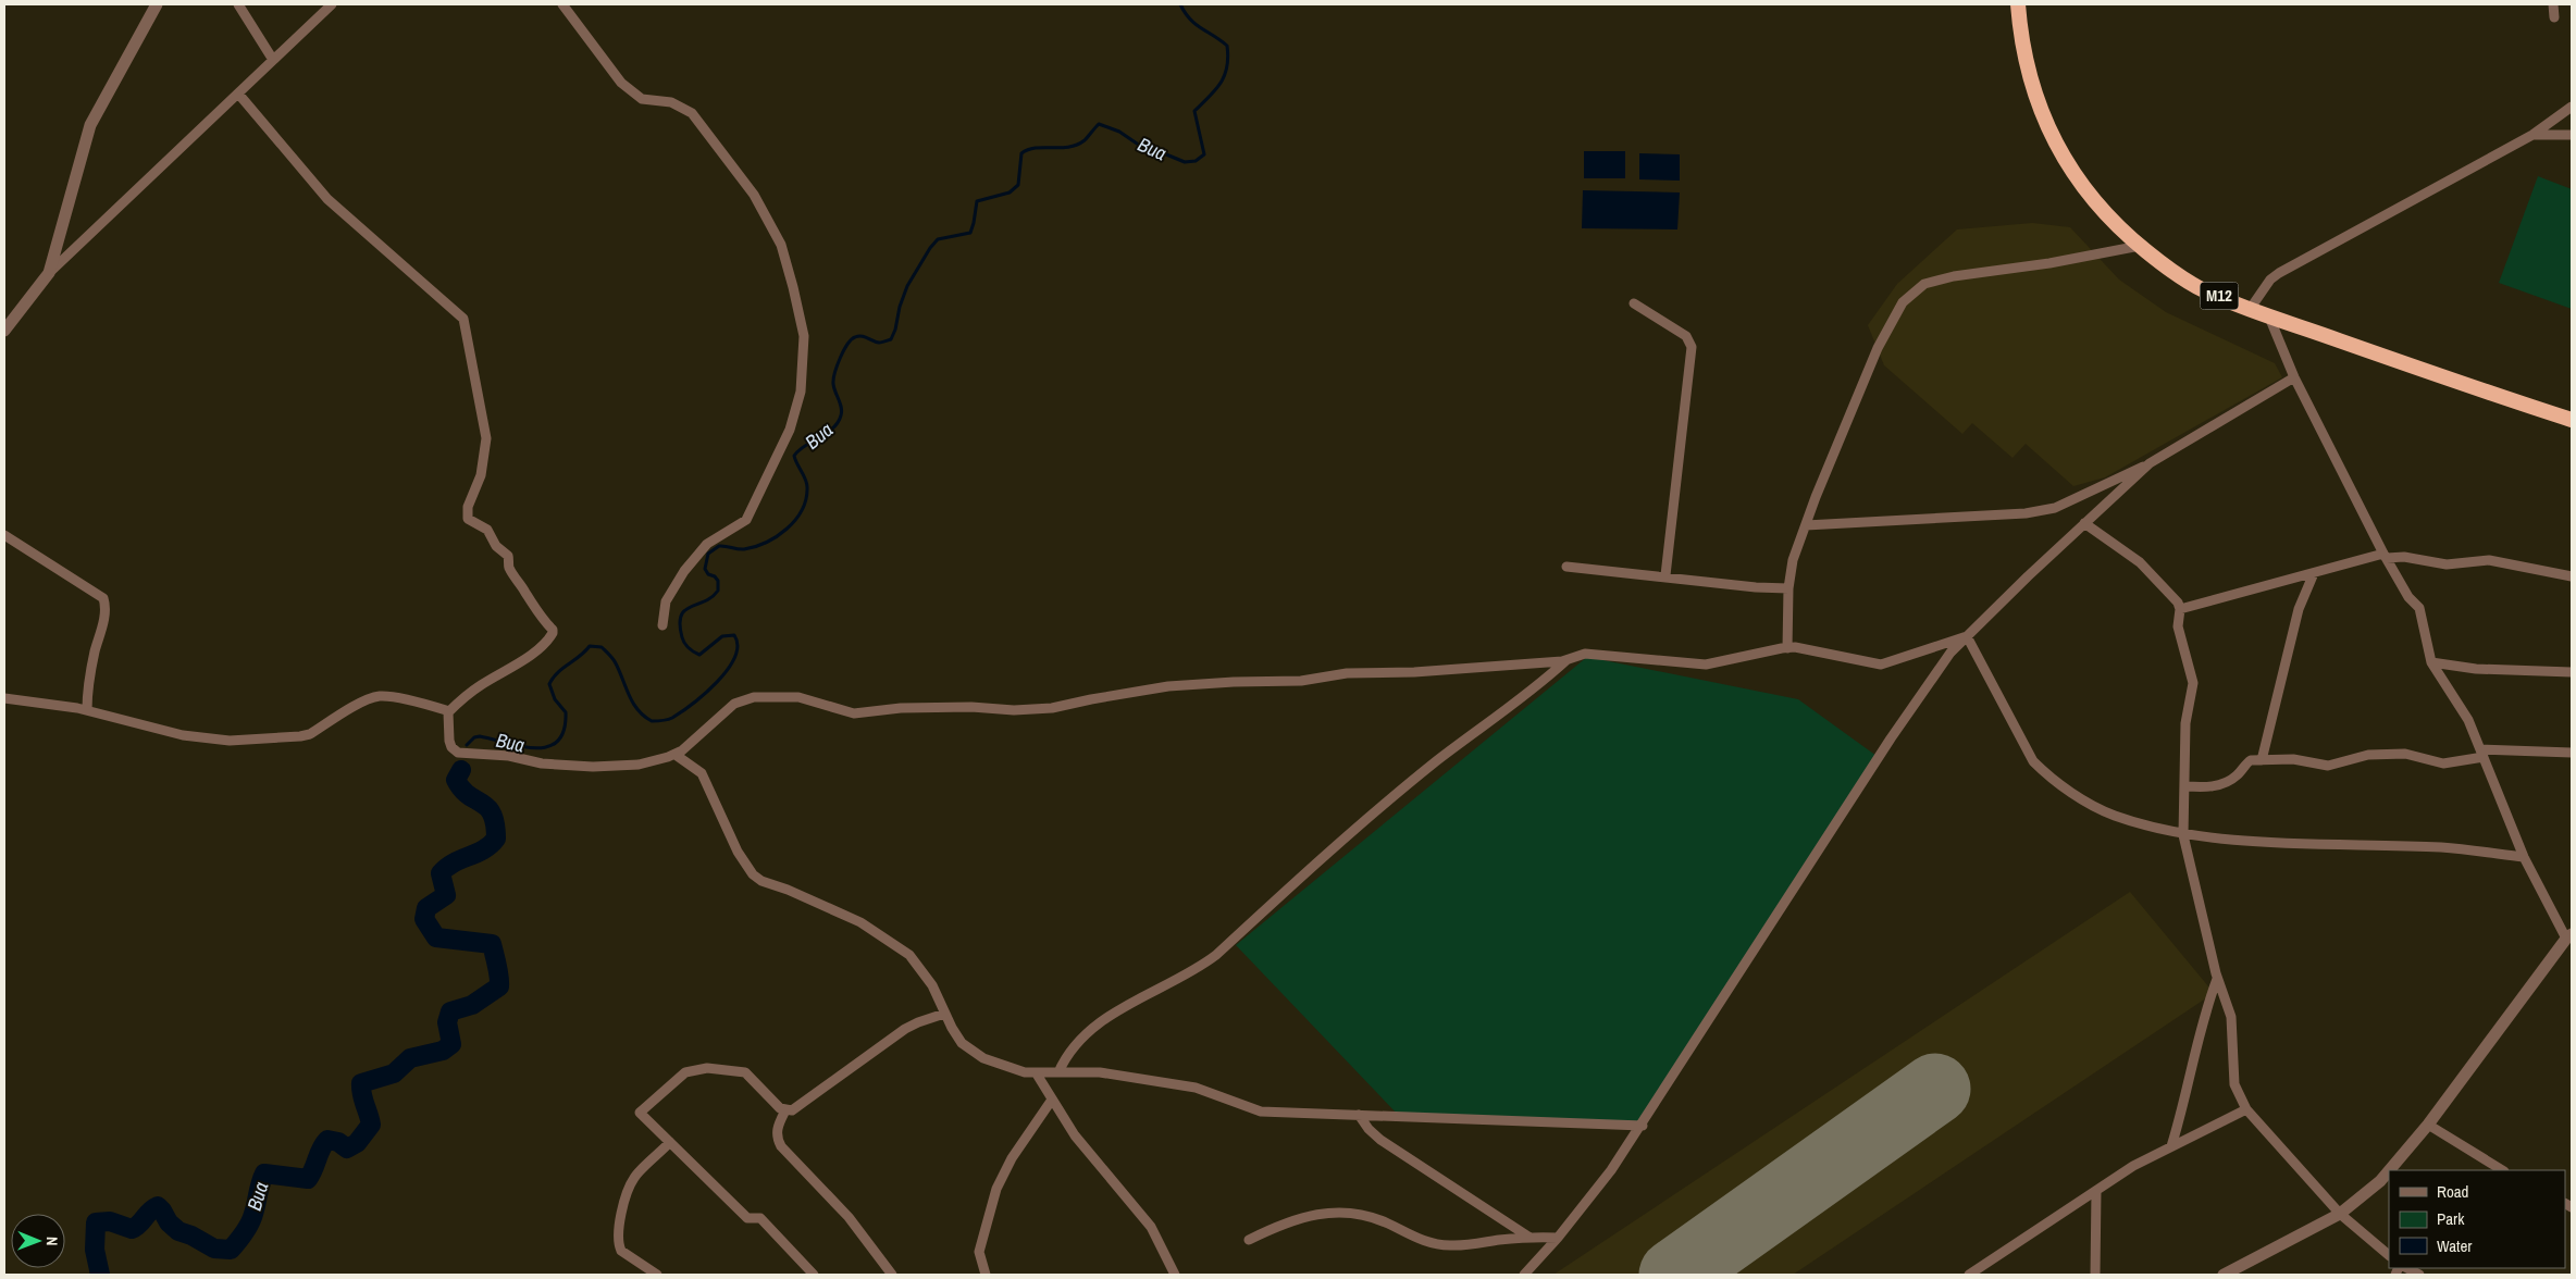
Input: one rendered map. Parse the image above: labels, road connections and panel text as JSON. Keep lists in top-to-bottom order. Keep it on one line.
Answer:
{"streets":{"highway":["M12"]},"water":["Bua"],"legend":["Road","Park","Water"],"north":"right"}
